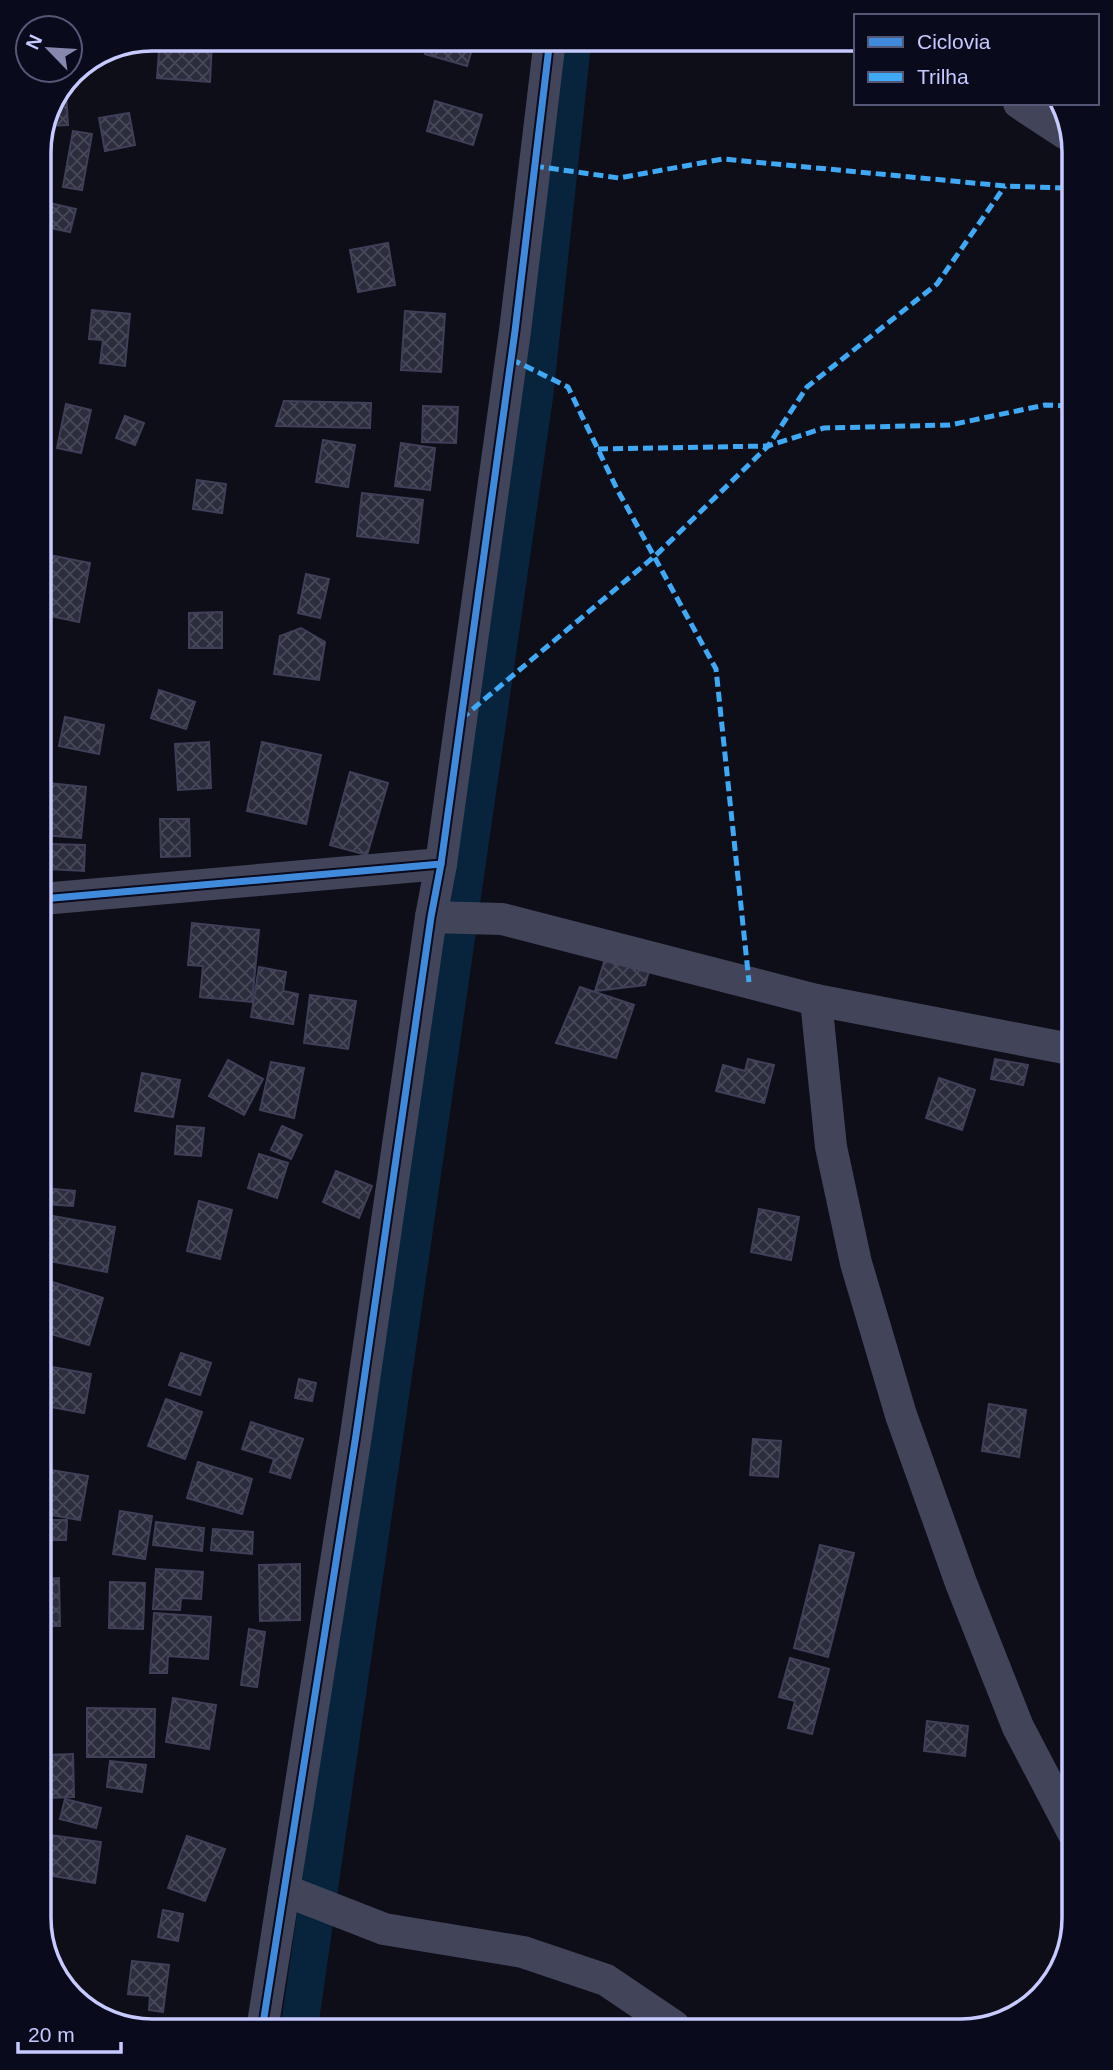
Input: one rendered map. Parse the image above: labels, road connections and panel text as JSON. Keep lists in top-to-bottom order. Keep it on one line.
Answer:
{"legend":["Ciclovia","Trilha"],"scale_bar":"20 m","north":"top left"}
